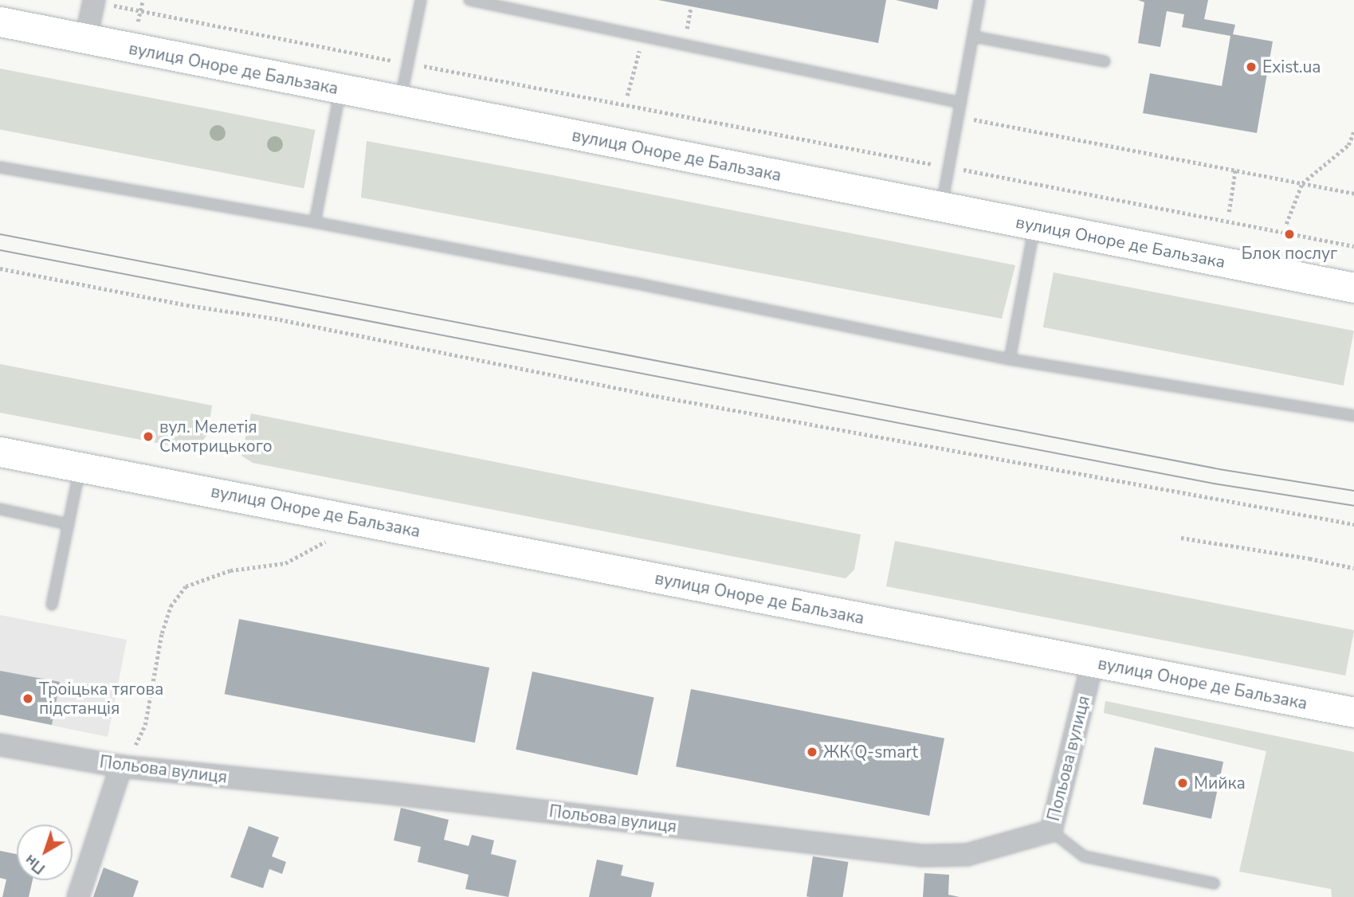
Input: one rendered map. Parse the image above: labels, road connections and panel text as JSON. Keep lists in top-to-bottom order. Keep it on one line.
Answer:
{"streets":{"street":["вулиця Оноре де Бальзака","Польова вулиця"]},"crossings":[["вулиця Оноре де Бальзака","Польова вулиця"]],"places":["Exist.ua","Блок послуг","вул. Мелетія Смотрицького","Троiцька тягова пiдстанцiя","ЖК Q-smart","Мийка"],"north":"bottom left"}
